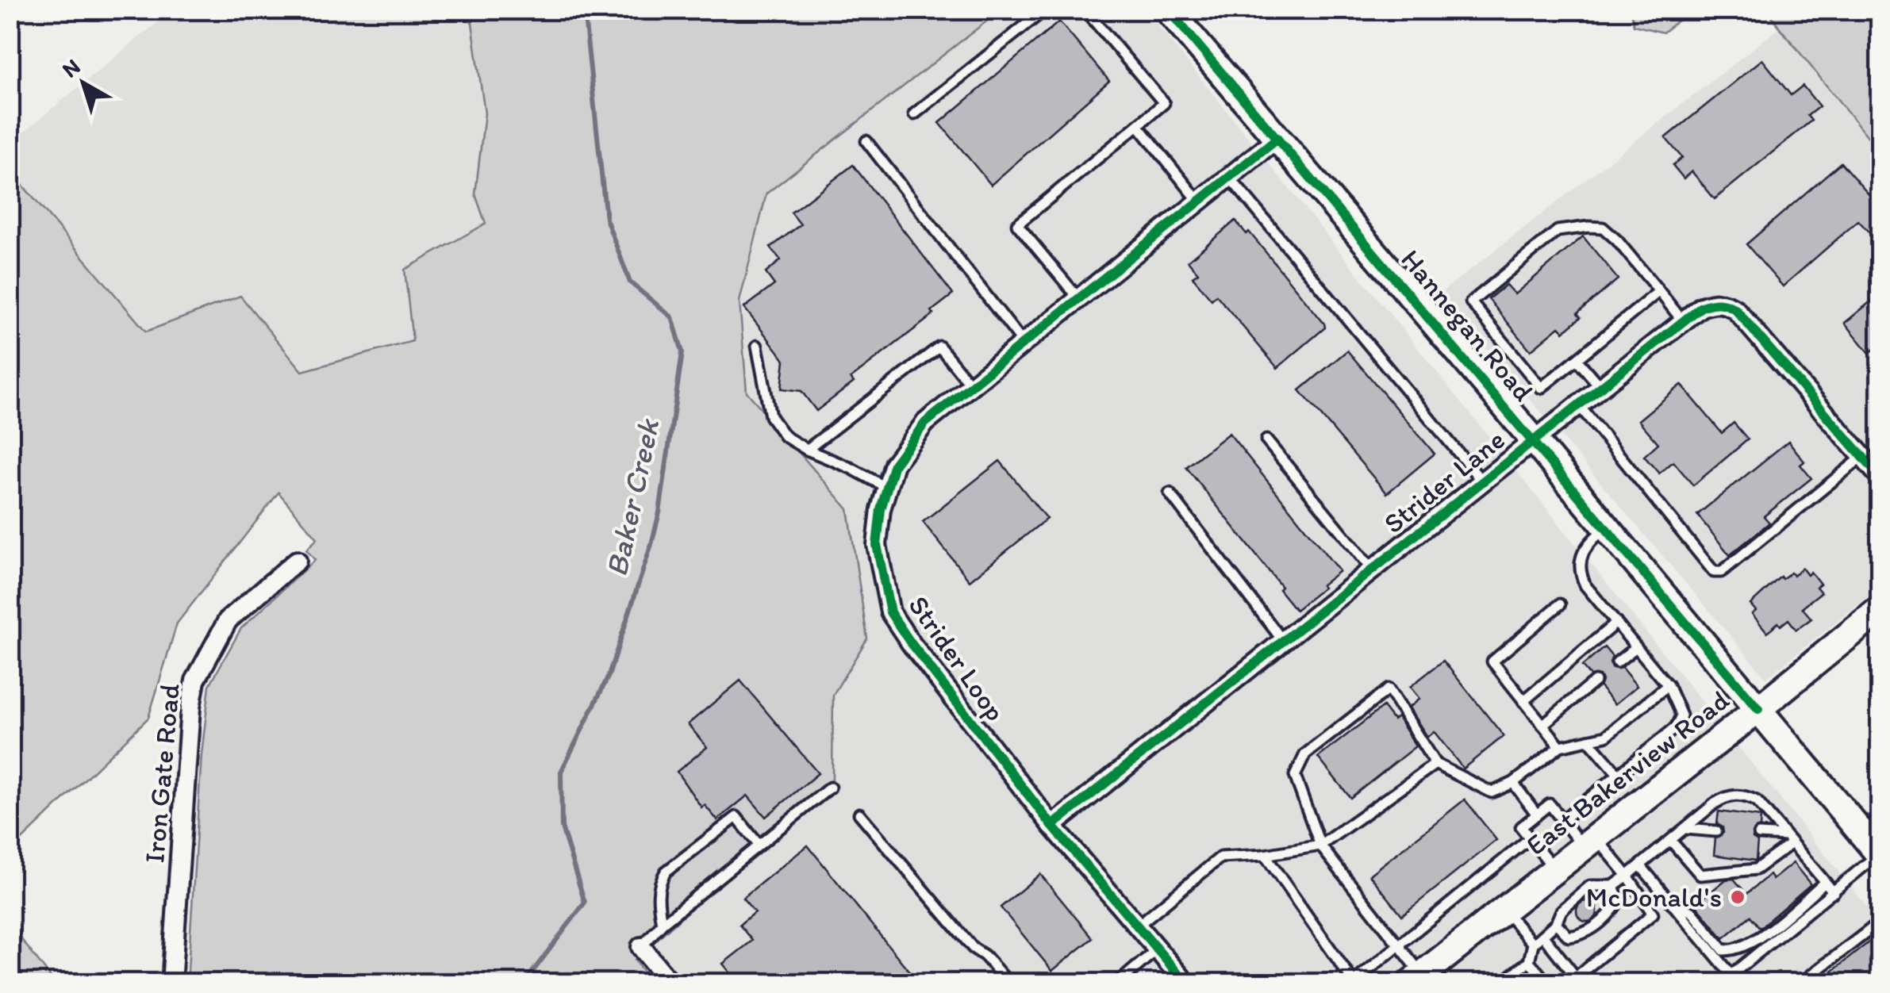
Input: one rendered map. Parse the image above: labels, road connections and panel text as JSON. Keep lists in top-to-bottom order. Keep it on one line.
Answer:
{"streets":{"main road":["Hannegan Road","East Bakerview Road"],"street":["Strider Lane","Strider Loop","Iron Gate Road"]},"crossings":[["Hannegan Road","Strider Lane"],["Hannegan Road","Strider Loop"],["Hannegan Road","East Bakerview Road"],["Strider Lane","Strider Loop"]],"water":["Baker Creek"],"places":["McDonald's"],"north":"top left"}
